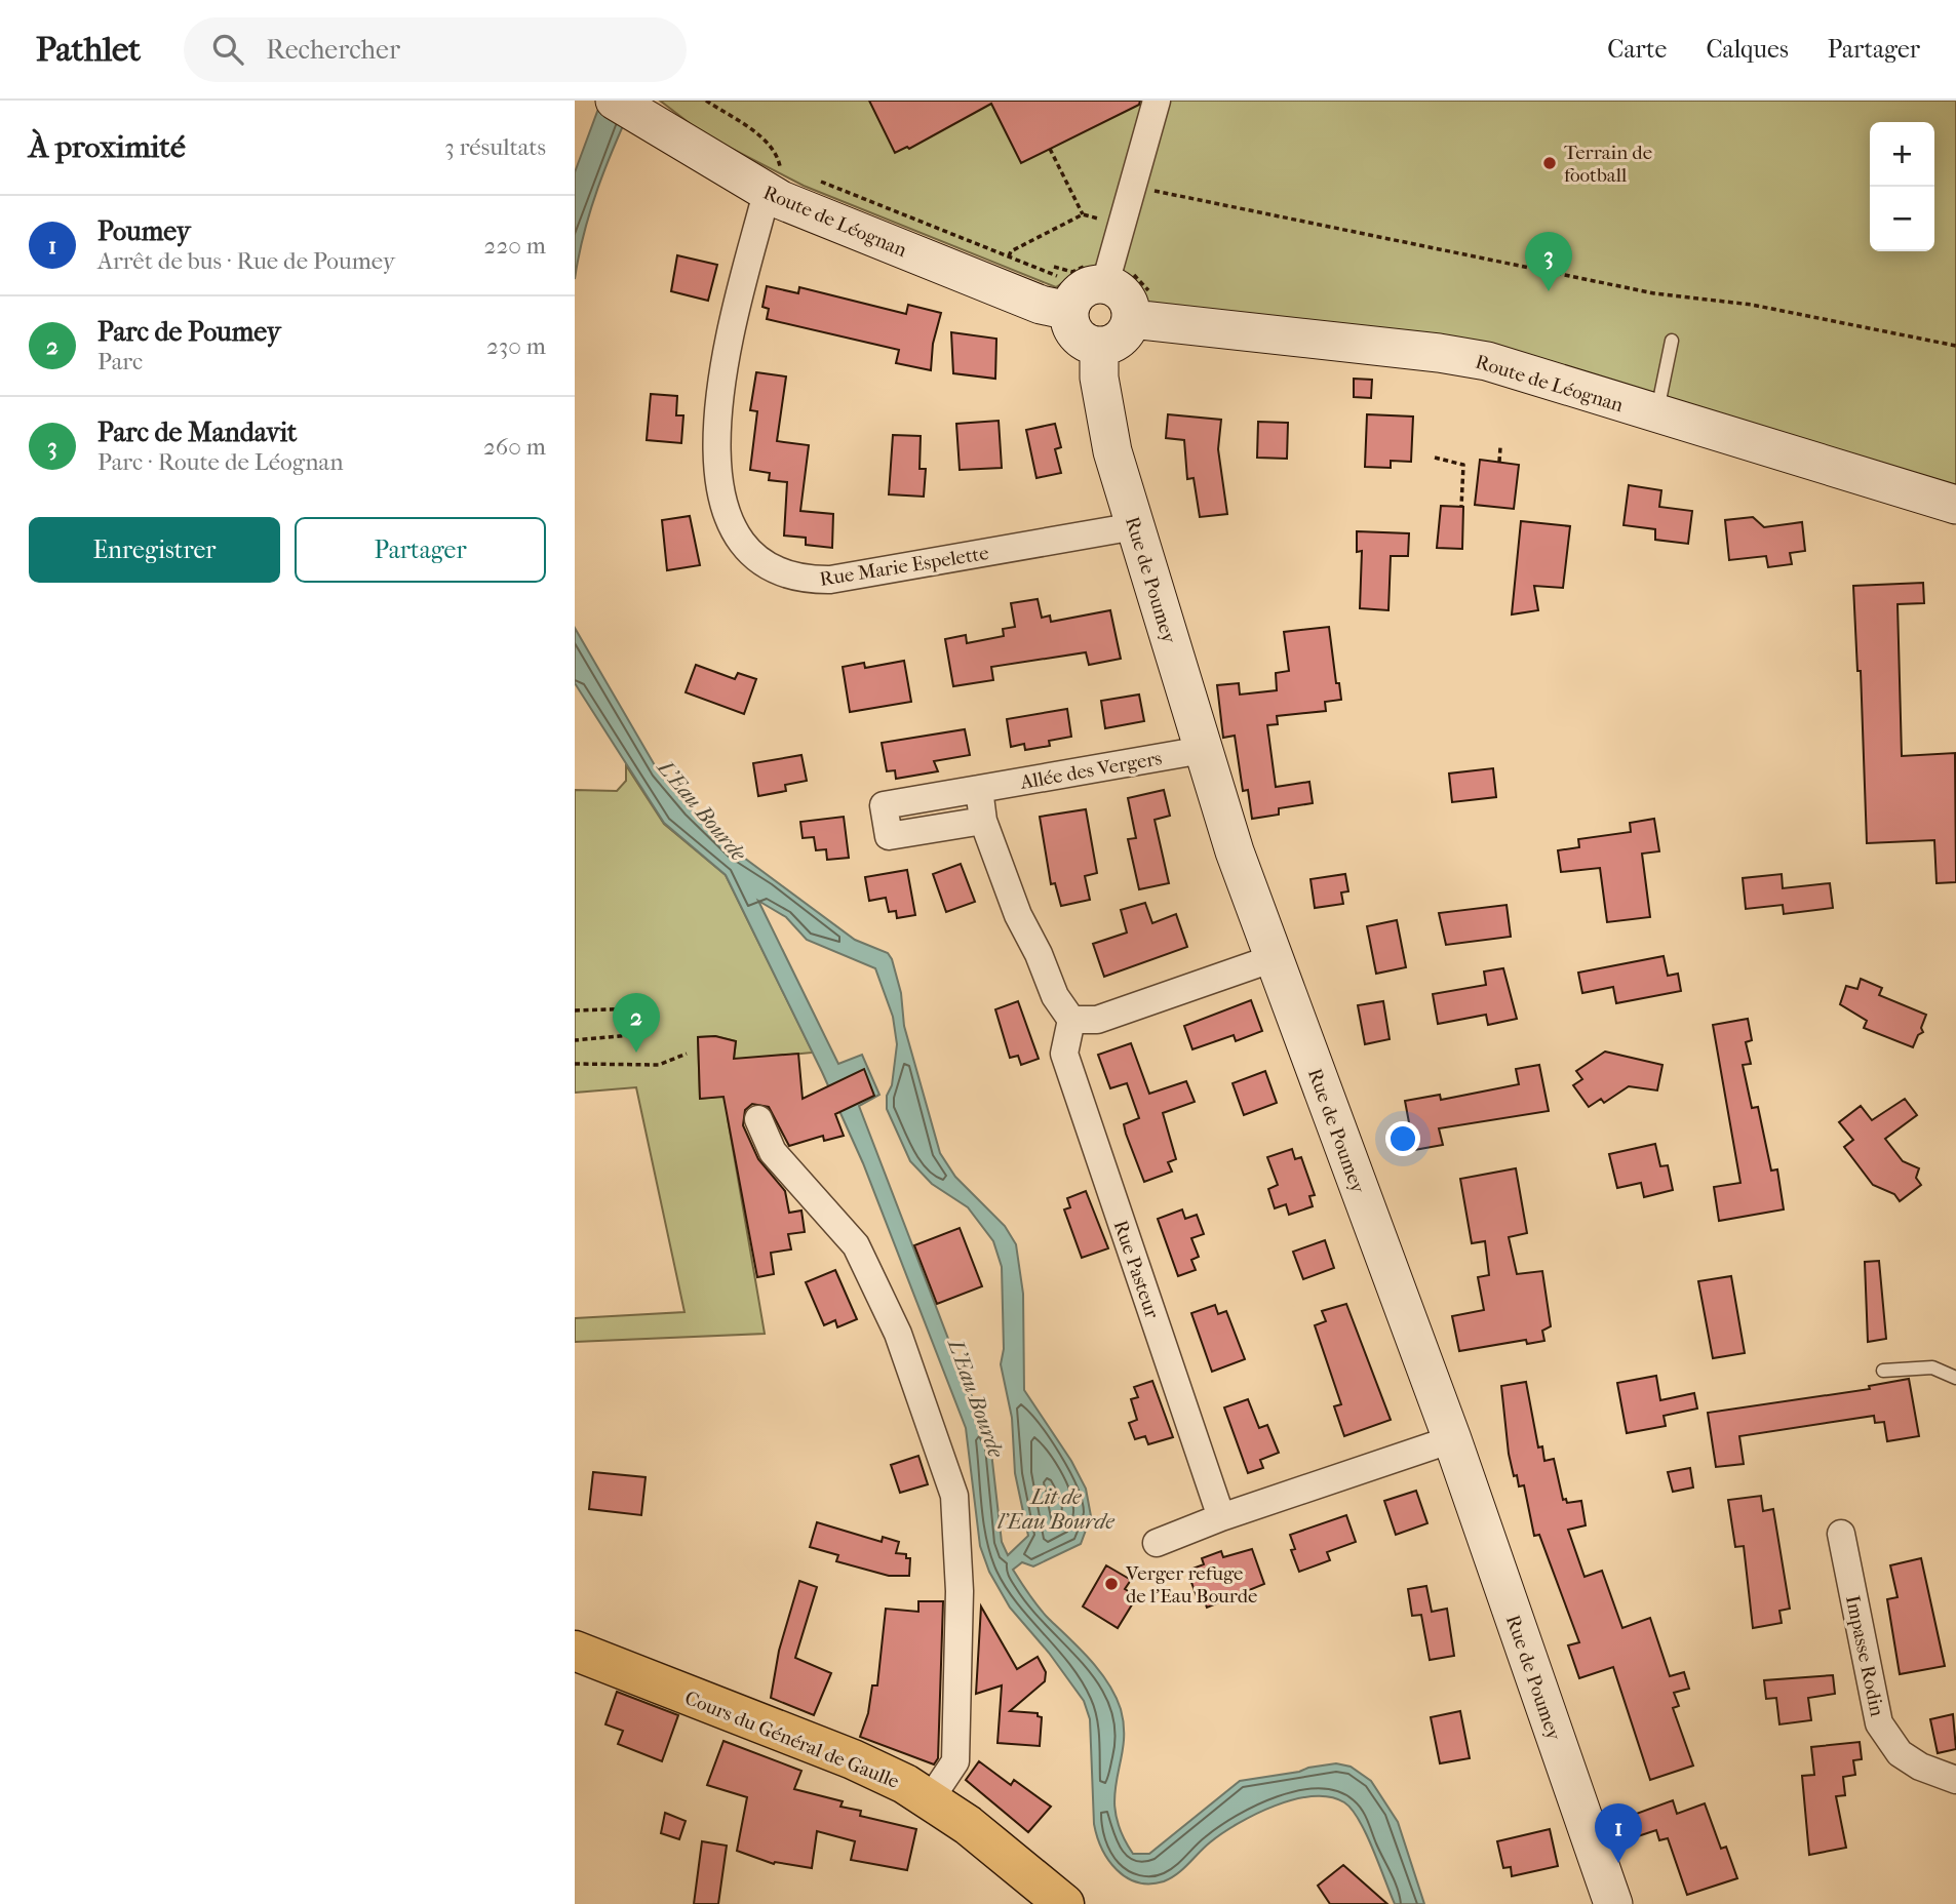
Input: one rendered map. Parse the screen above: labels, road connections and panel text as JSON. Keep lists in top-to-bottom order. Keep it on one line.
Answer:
{"streets":{"main road":["Cours du Général de Gaulle"],"street":["Route de Léognan","Rue Marie Espelette","Rue de Poumey","Allée des Vergers","Rue Pasteur","Impasse Rodin"]},"crossings":[["Route de Léognan","Rue Marie Espelette"],["Route de Léognan","Rue de Poumey"],["Rue Marie Espelette","Rue de Poumey"],["Rue de Poumey","Allée des Vergers"]],"water":["L'Eau Bourde","Lit de l'Eau Bourde"],"places":["Terrain de football","Verger refuge de l'Eau Bourde"],"page":{"header":"Pathlet","search":"Rechercher","nav":["Carte","Calques","Partager"],"heading":["À proximité","3 résultats"],"map_buttons":["+","−"],"list":[{"mark":"1","name":"Poumey","note":"Arrêt de bus · Rue de Poumey","value":"220 m"},{"mark":"2","name":"Parc de Poumey","note":"Parc","value":"230 m"},{"mark":"3","name":"Parc de Mandavit","note":"Parc · Route de Léognan","value":"260 m"}],"pins":["3","2","1"],"buttons":["Enregistrer","Partager"]}}
